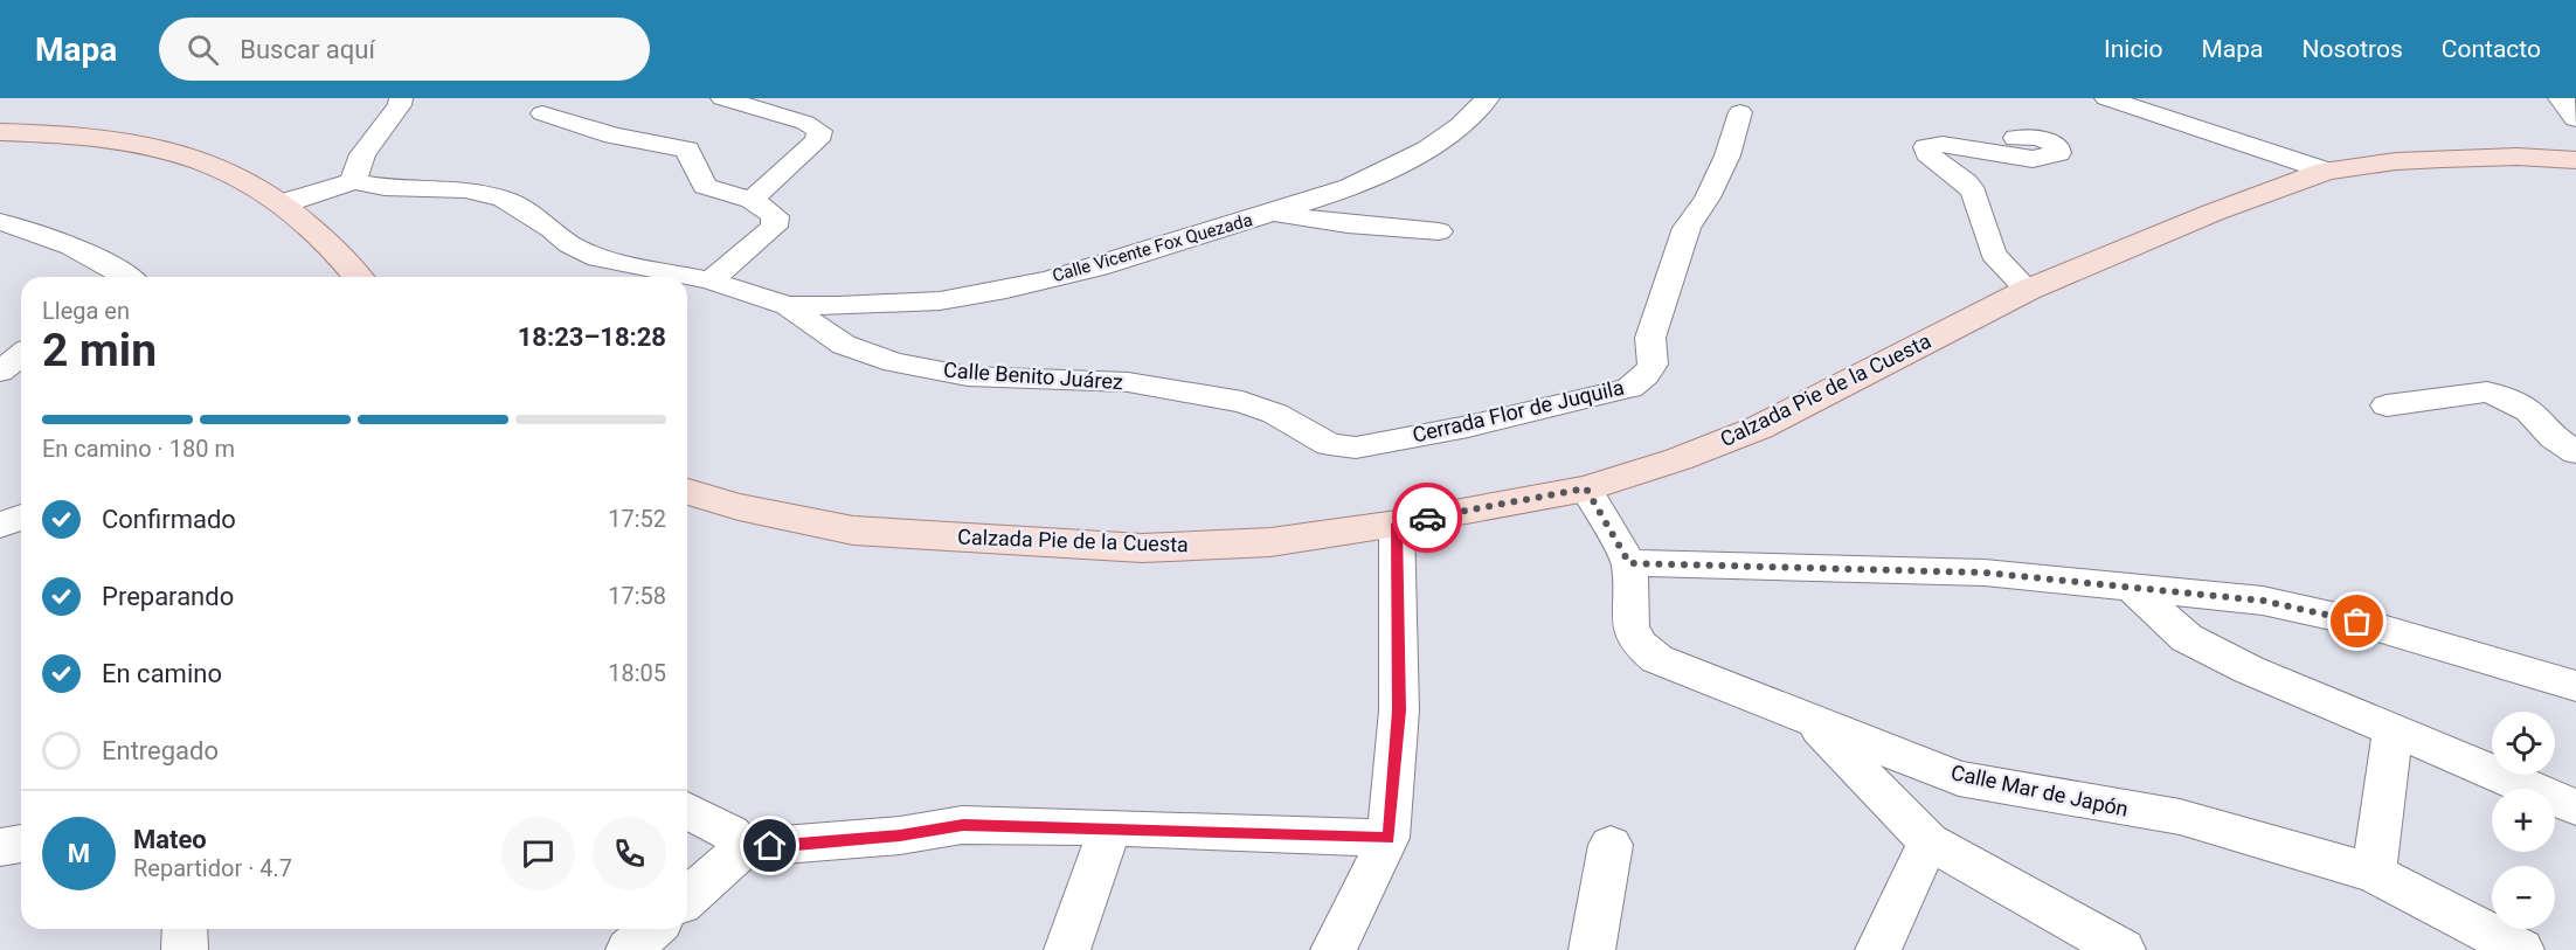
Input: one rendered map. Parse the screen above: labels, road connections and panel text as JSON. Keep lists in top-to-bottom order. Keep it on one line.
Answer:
{"streets":{"main road":["Calzada Pie de la Cuesta"],"street":["Calle Vicente Fox Quezada","Calle Benito Juárez","Cerrada Flor de Juquila","Calle Mar de Japón"]},"crossings":[["Calle Vicente Fox Quezada","Calle Benito Juárez"],["Calle Benito Juárez","Cerrada Flor de Juquila"]],"page":{"header":"Mapa","search":"Buscar aquí","nav":["Inicio","Mapa","Nosotros","Contacto"],"heading":["2 min","Llega en","18:23–18:28"],"panel":["Mateo","Repartidor · 4.7"],"bar":"En camino · 180 m","list":[["Confirmado","17:52"],["Preparando","17:58"],["En camino","18:05"],"Entregado"],"map_buttons":["+","−"],"round":"M"}}
